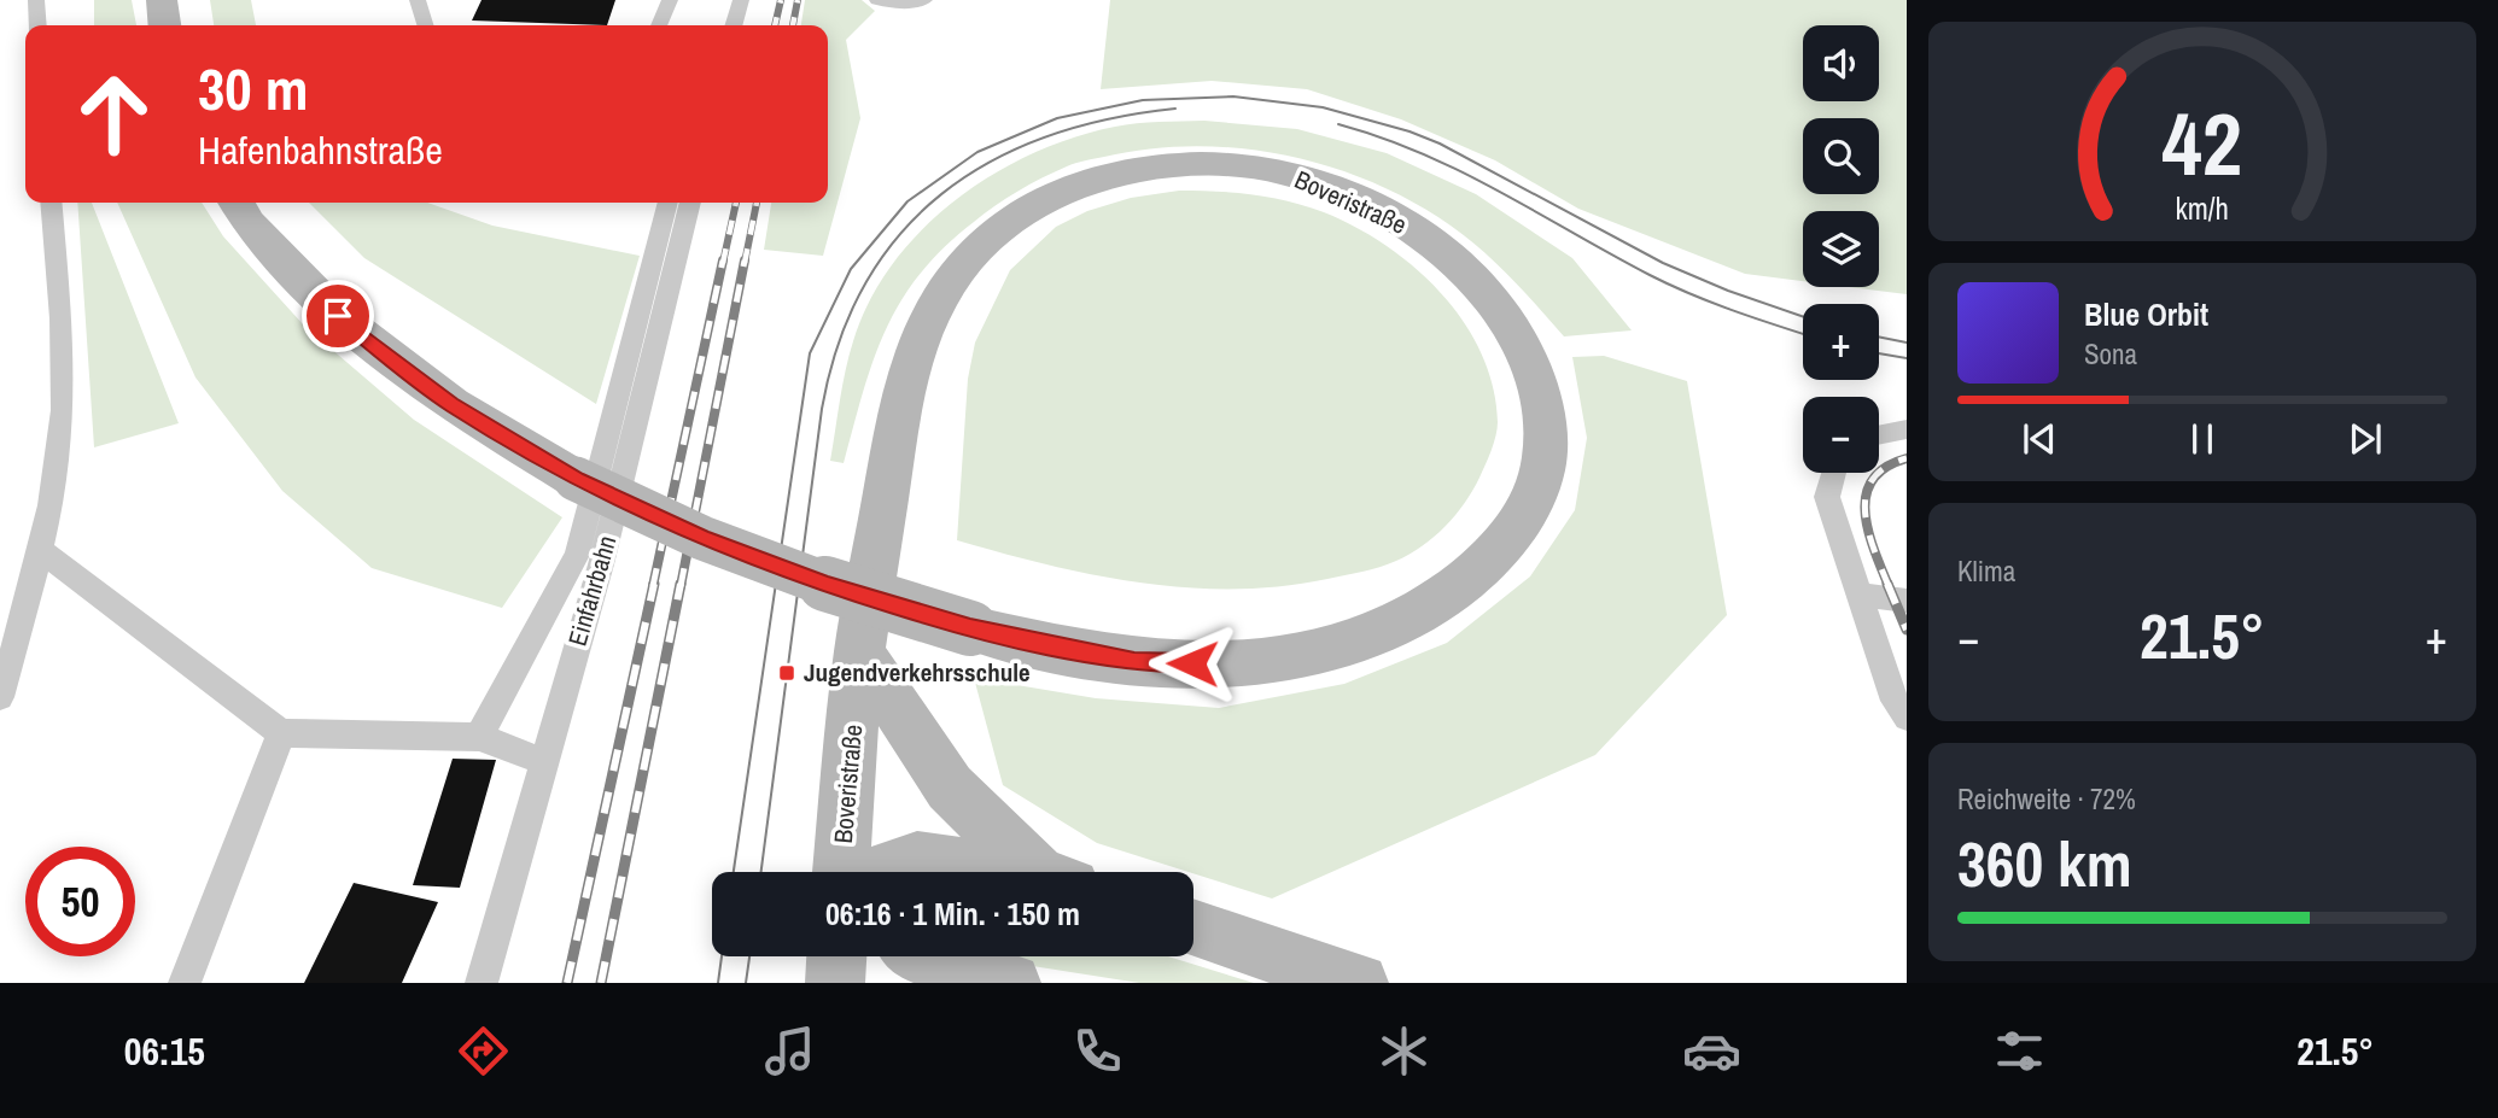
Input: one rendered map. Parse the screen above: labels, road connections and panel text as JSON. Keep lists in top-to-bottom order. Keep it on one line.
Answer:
{"streets":{"main road":["Boveristraße"],"lane":["Einfahrbahn"]},"places":{"transit":["Jugendverkehrsschule"]},"page":{"map_buttons":["+","−"],"turn":["30 m","Hafenbahnstraße"],"song":["Blue Orbit","Sona"],"tile":["Klima",["Reichweite · 72%","360 km"]],"heat":["−","21.5°","+"],"limit":"50","trip":"06:16 · 1 Min. · 150 m","tabs":["06:15","21.5°"],"gauge":["42","km/h"]}}
